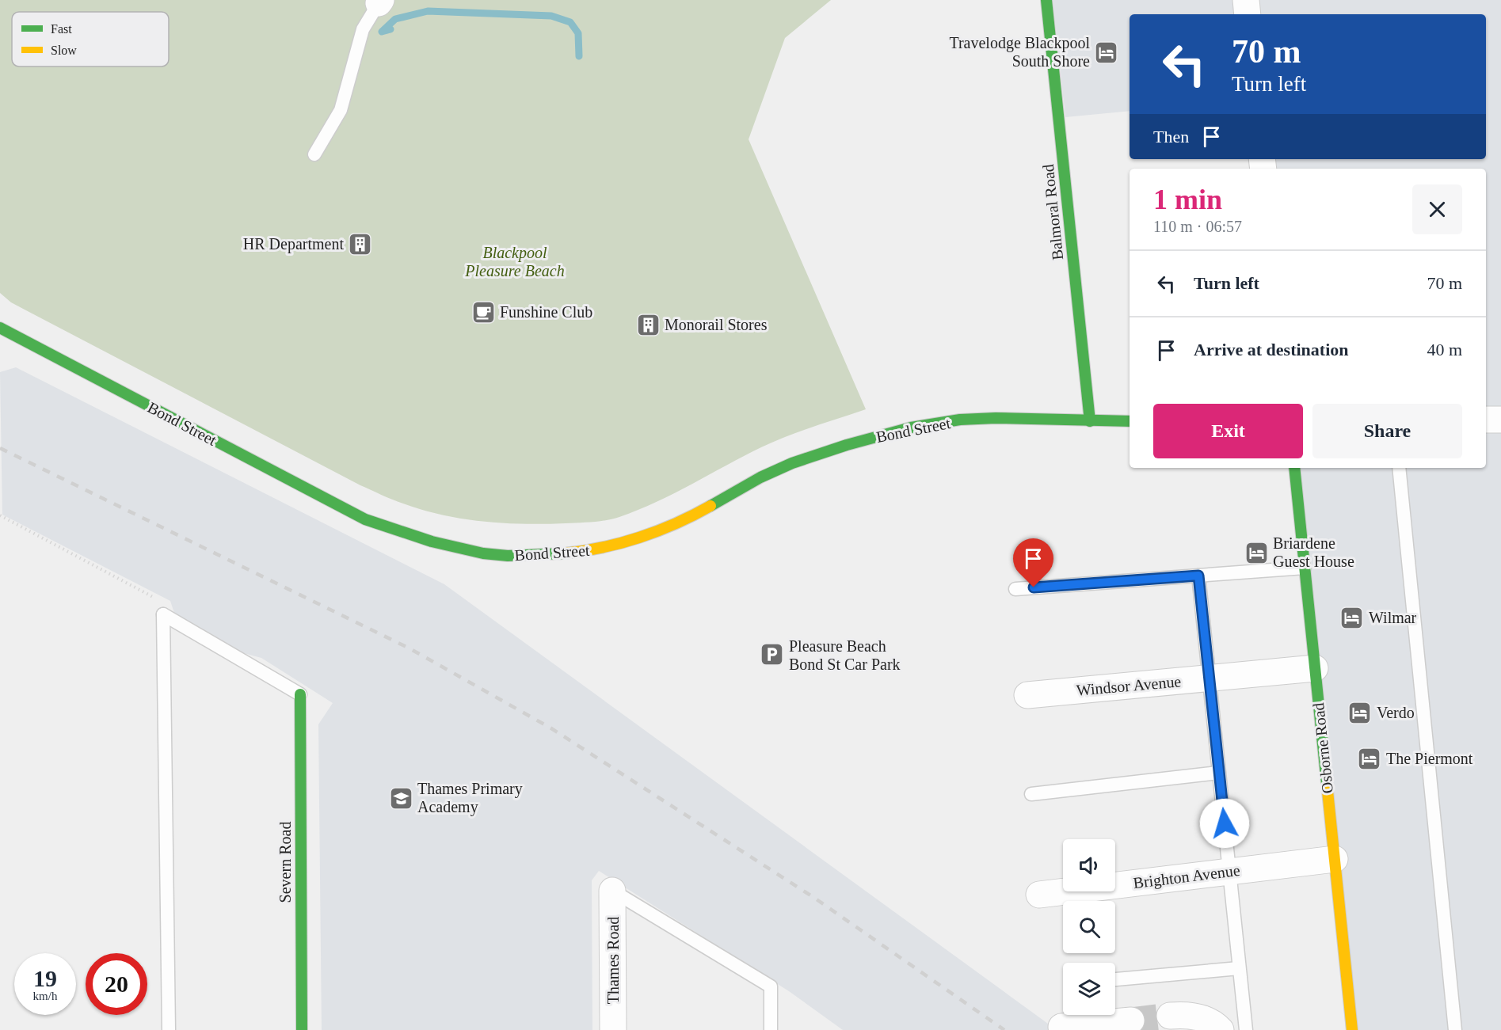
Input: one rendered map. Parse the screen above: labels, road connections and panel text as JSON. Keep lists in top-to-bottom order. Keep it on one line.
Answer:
{"streets":{"street":["Balmoral Road","Bond Street","Windsor Avenue","Osborne Road","Severn Road","Brighton Avenue","Thames Road"]},"crossings":[["Balmoral Road","Bond Street"],["Windsor Avenue","Osborne Road"],["Osborne Road","Brighton Avenue"]],"parks":["Blackpool Pleasure Beach"],"places":{"hotel":["Travelodge Blackpool South Shore","Briardene Guest House","Wilmar","Verdo","The Piermont"],"building":["HR Department","Monorail Stores"],"cafe":["Funshine Club"],"parking":["Pleasure Beach Bond St Car Park"],"school or university":["Thames Primary Academy"]},"legend":["Fast","Slow"],"page":{"turn":["70 m","Turn left"],"then":"Then","heading":["1 min","110 m · 06:57"],"list":[{"name":"Turn left","value":"70 m"},{"name":"Arrive at destination","value":"40 m"}],"buttons":["Exit","Share"],"speed":"19 km/h","limit":"20"}}
